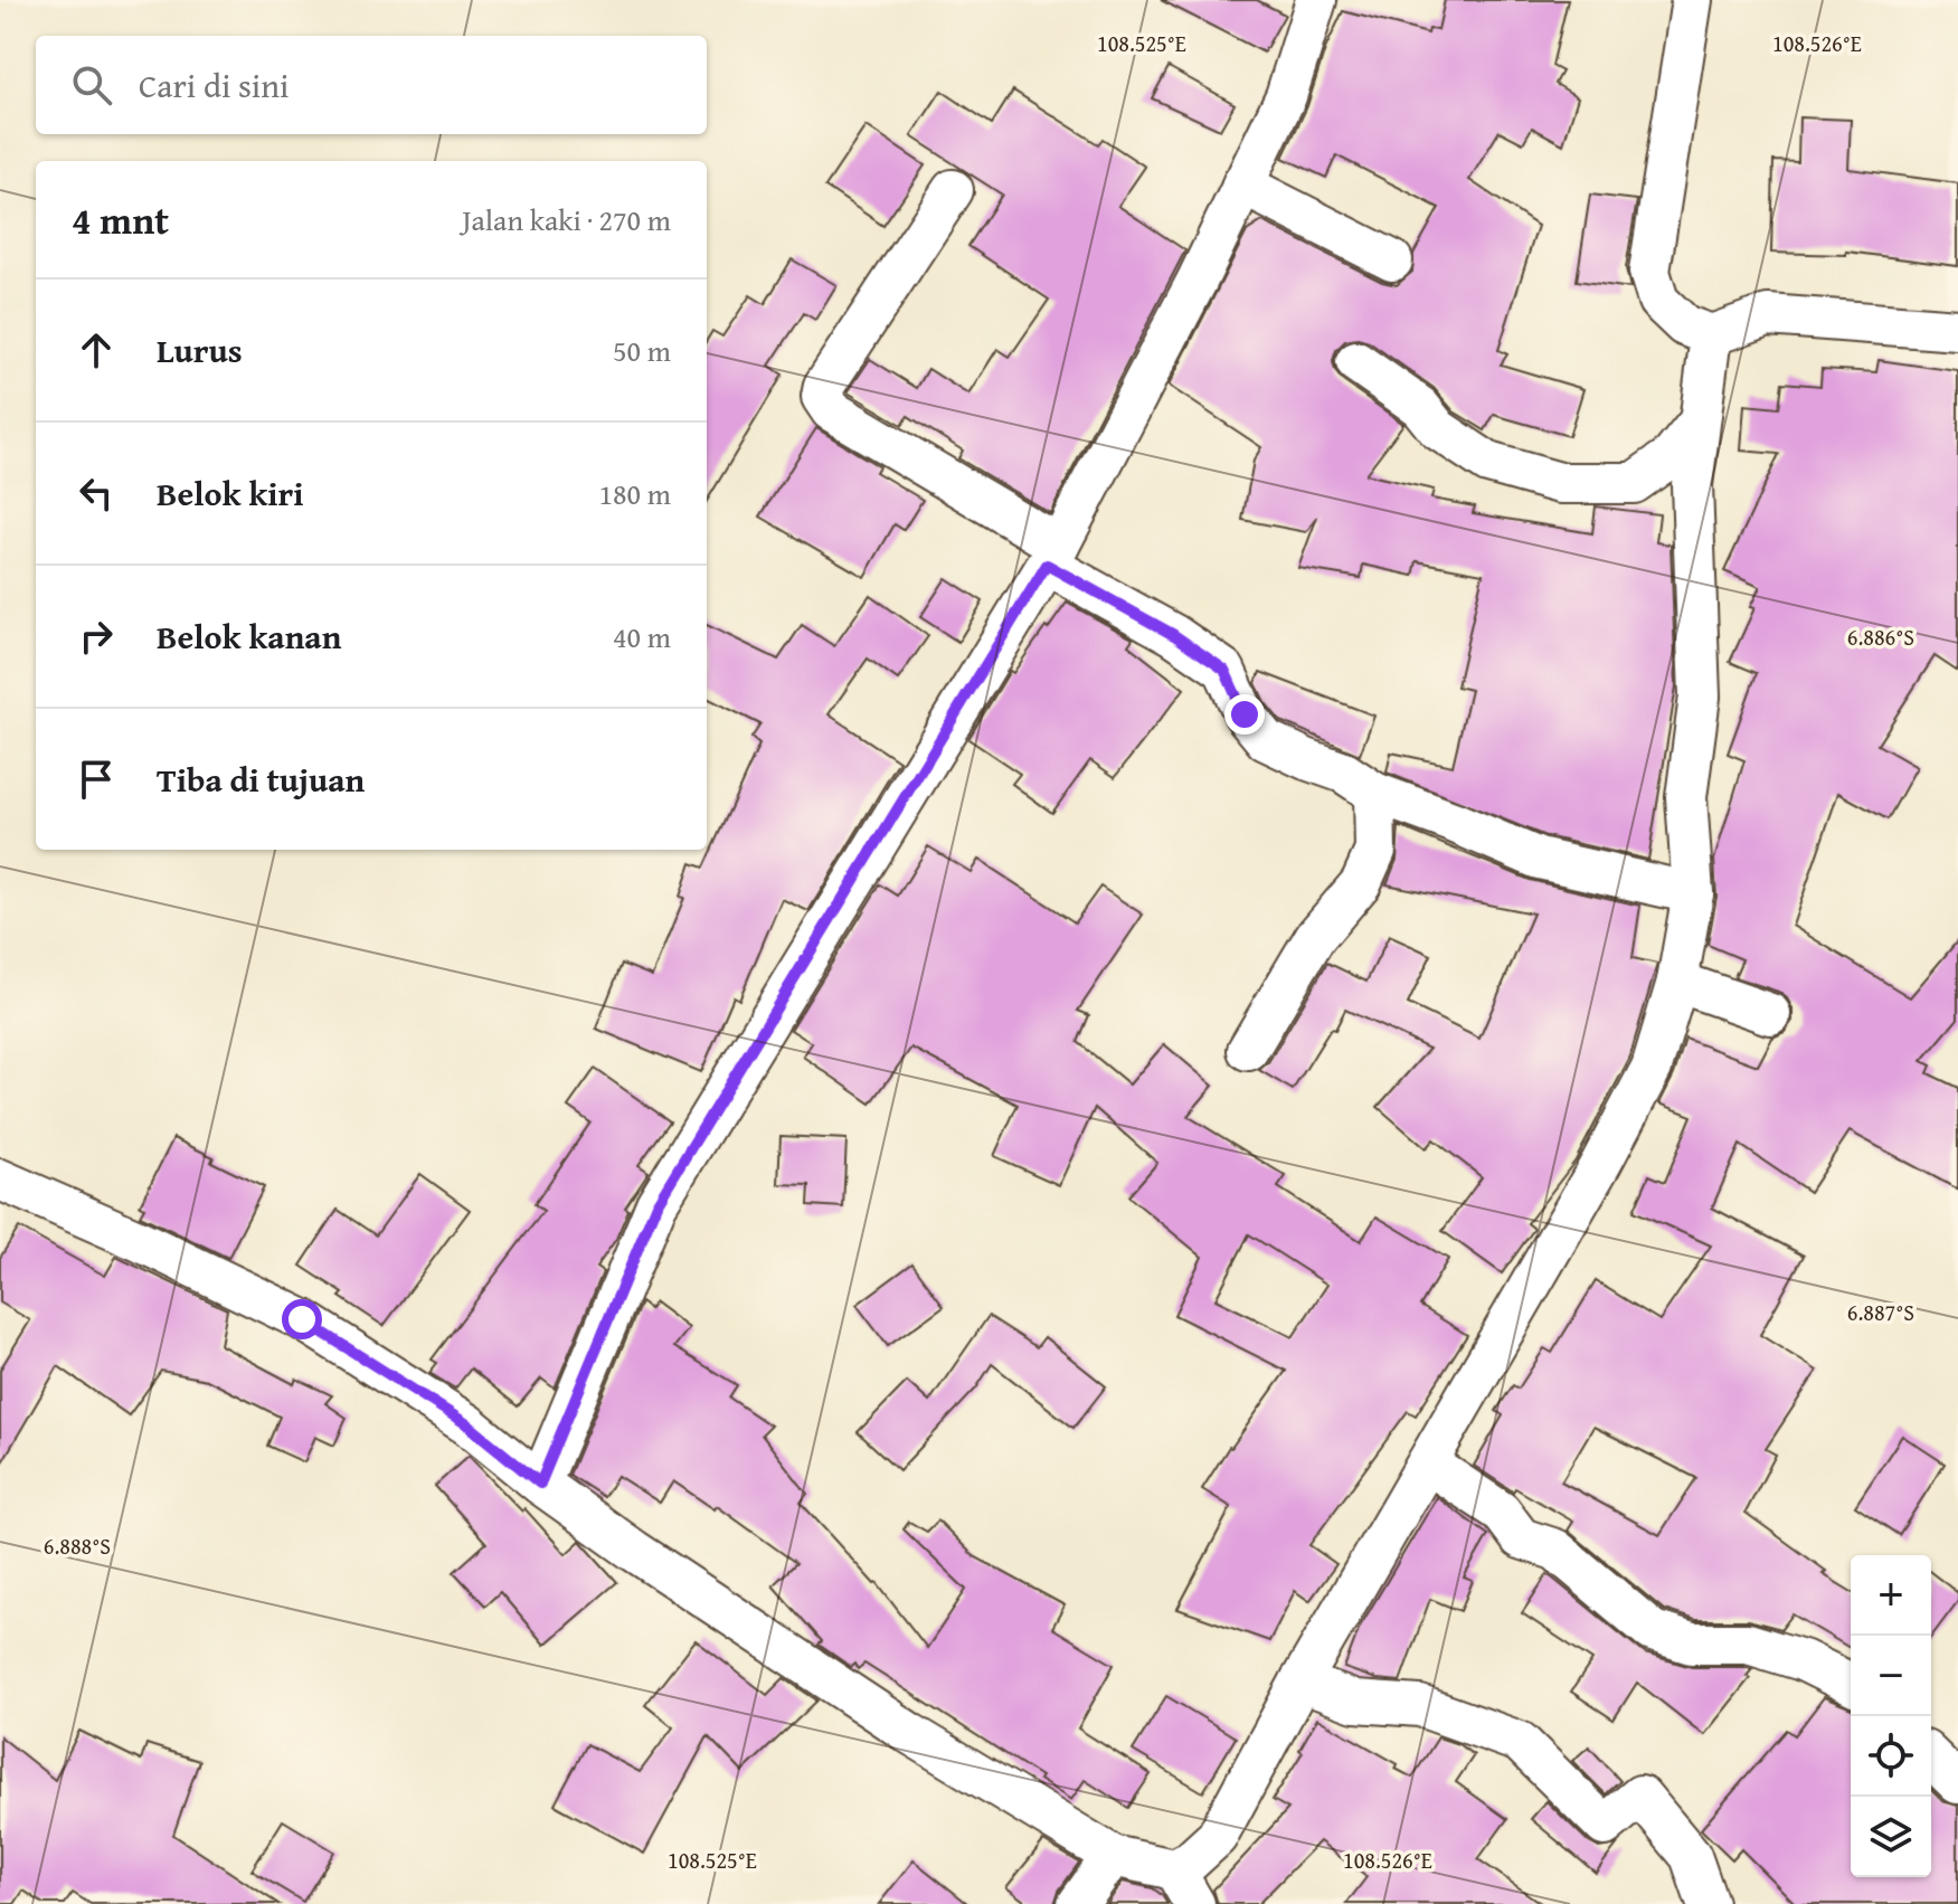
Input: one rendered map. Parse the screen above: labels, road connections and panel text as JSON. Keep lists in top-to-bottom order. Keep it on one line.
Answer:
{"page":{"search":"Cari di sini","heading":["4 mnt","Jalan kaki · 270 m"],"list":[["Lurus","50 m"],["Belok kiri","180 m"],["Belok kanan","40 m"],"Tiba di tujuan"],"map_buttons":["+","−"]},"coordinates":["108.525°E","108.526°E","6.886°S","6.887°S","6.888°S"]}
